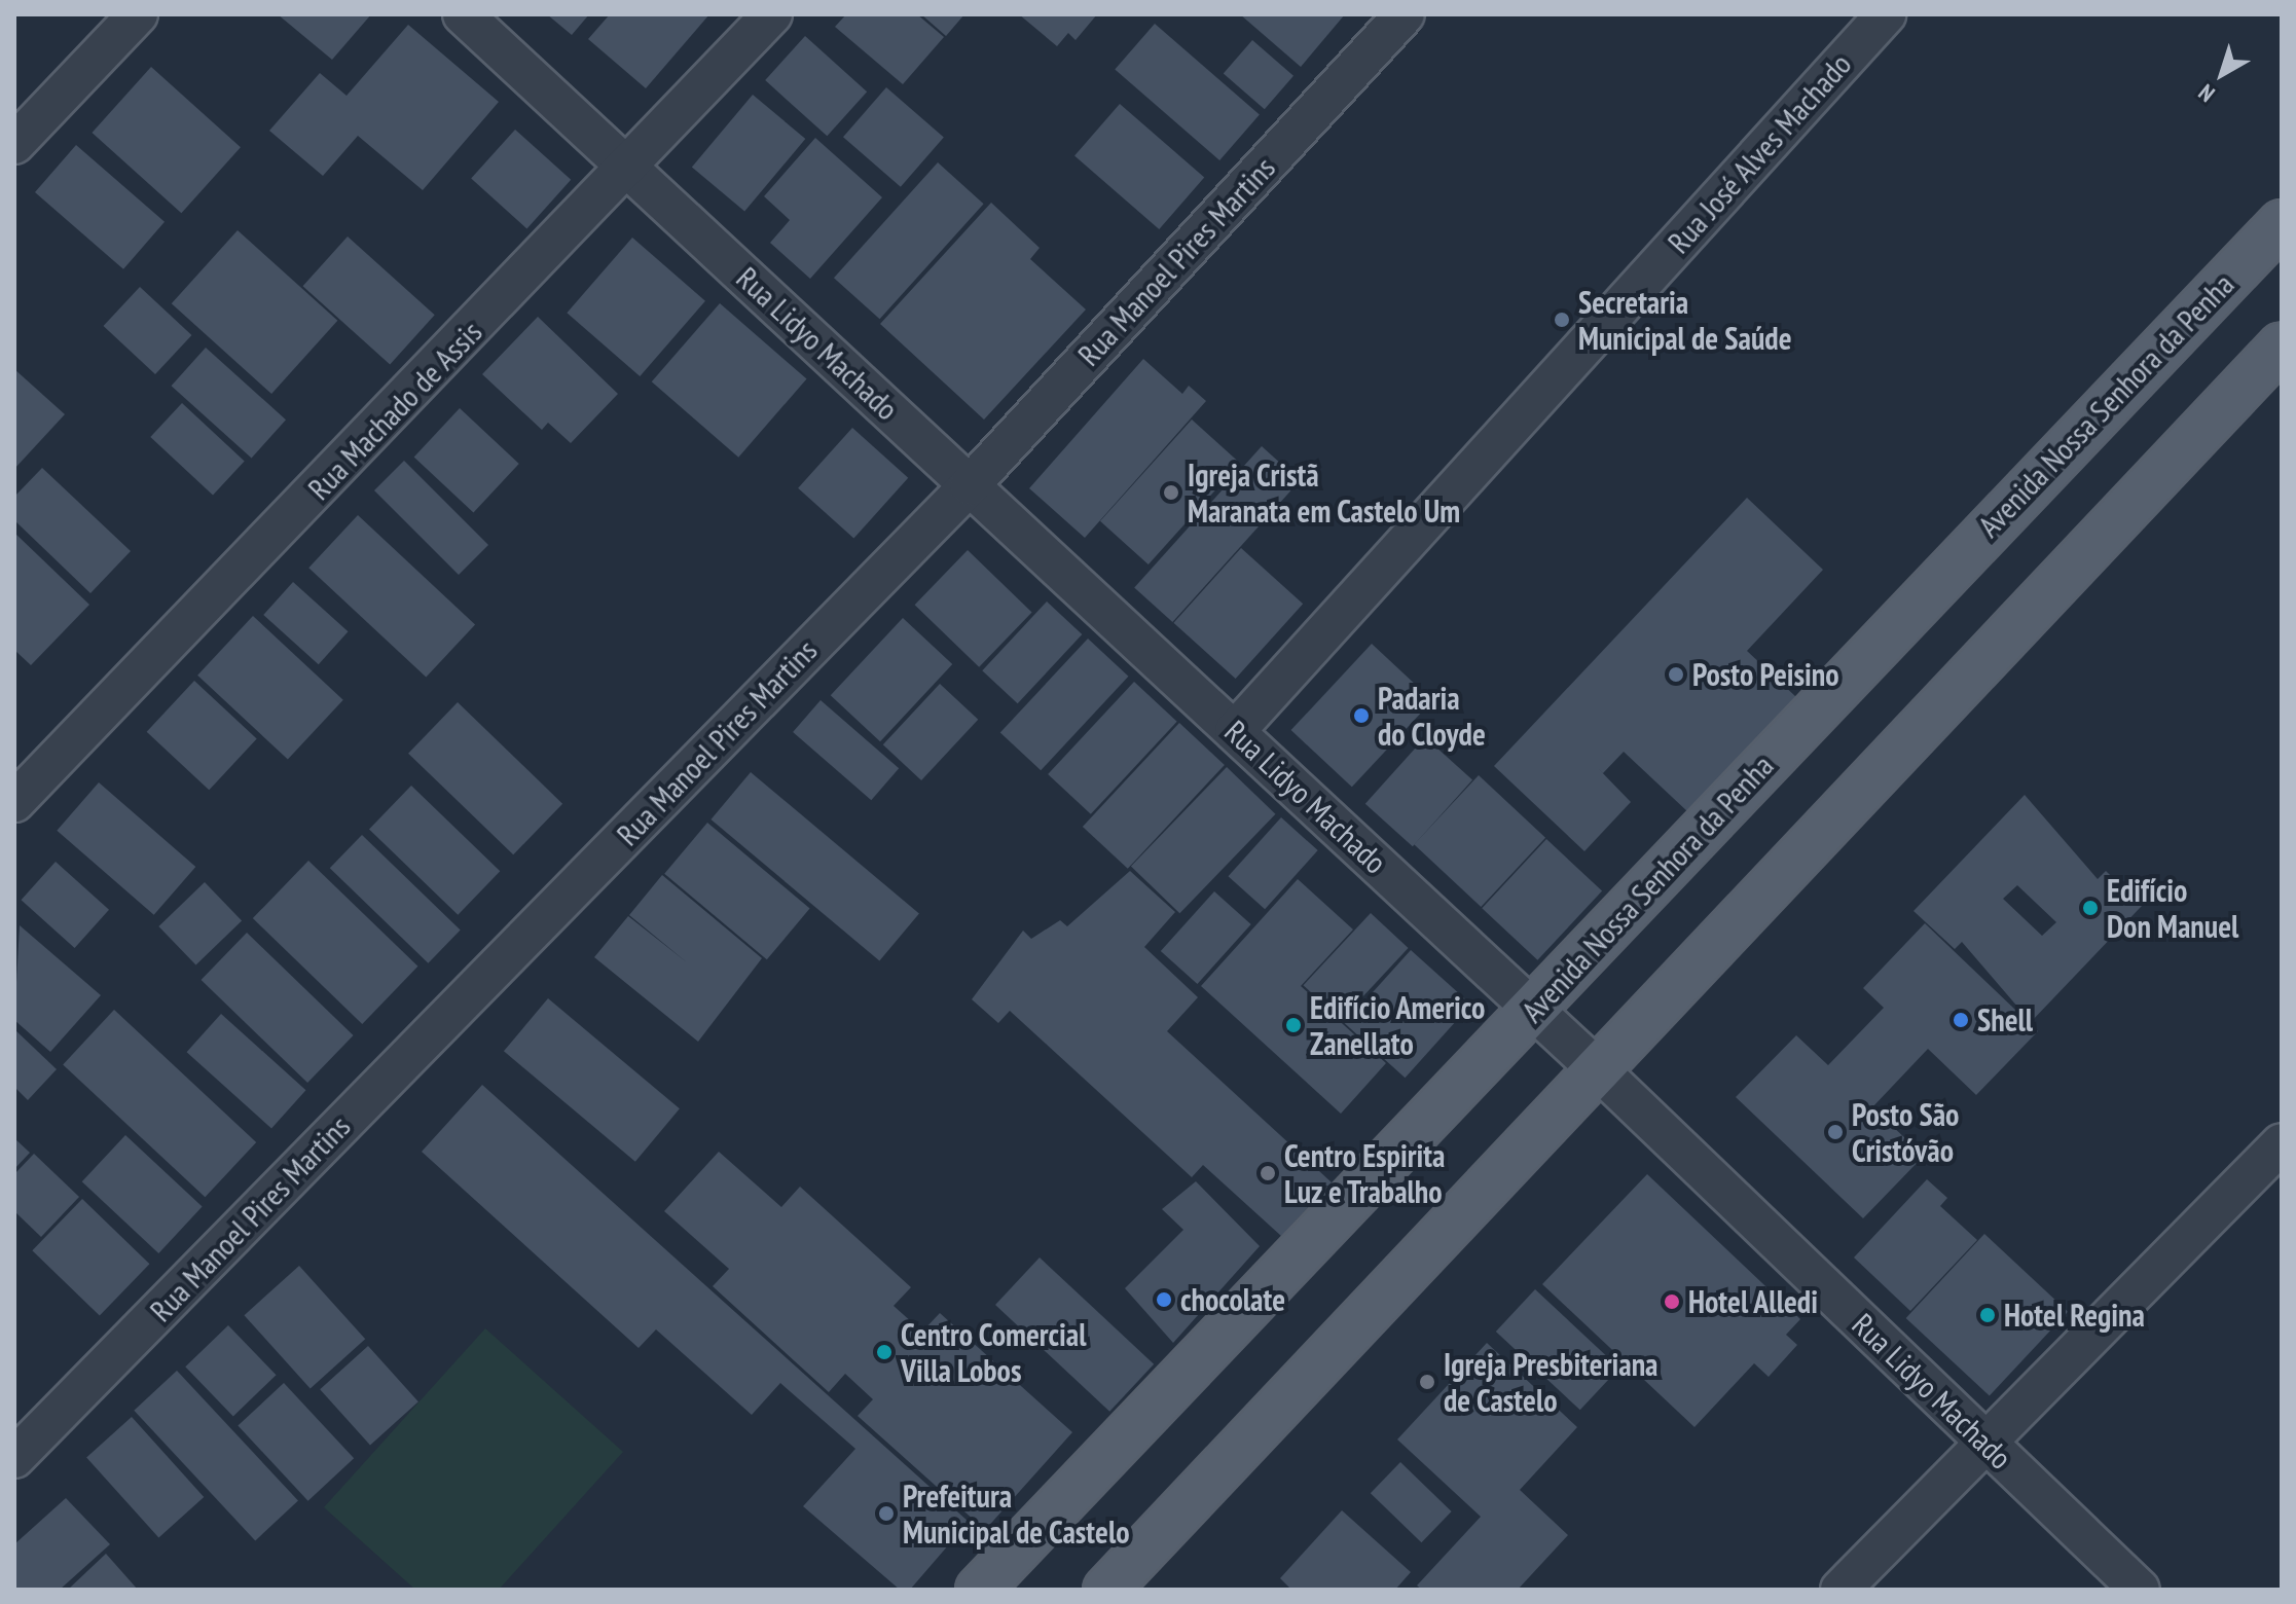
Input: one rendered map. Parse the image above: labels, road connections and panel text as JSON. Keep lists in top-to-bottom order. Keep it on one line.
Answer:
{"streets":{"main road":["Avenida Nossa Senhora da Penha"],"street":["Rua José Alves Machado","Rua Manoel Pires Martins","Rua Lidyo Machado","Rua Machado de Assis"]},"crossings":[["Rua José Alves Machado","Rua Lidyo Machado"],["Rua Manoel Pires Martins","Rua Lidyo Machado"],["Rua Lidyo Machado","Avenida Nossa Senhora da Penha"],["Rua Lidyo Machado","Rua Machado de Assis"]],"places":["Secretaria Municipal de Saúde","Igreja Cristã Maranata em Castelo Um","Posto Peisino","Padaria do Cloyde","Edifício Don Manuel","Shell","Edifício Americo Zanellato","Posto São Cristóvão","Centro Espirita Luz e Trabalho","chocolate","Hotel Alledi","Hotel Regina","Centro Comercial Villa Lobos","Igreja Presbiteriana de Castelo","Prefeitura Municipal de Castelo"],"north":"bottom left"}
